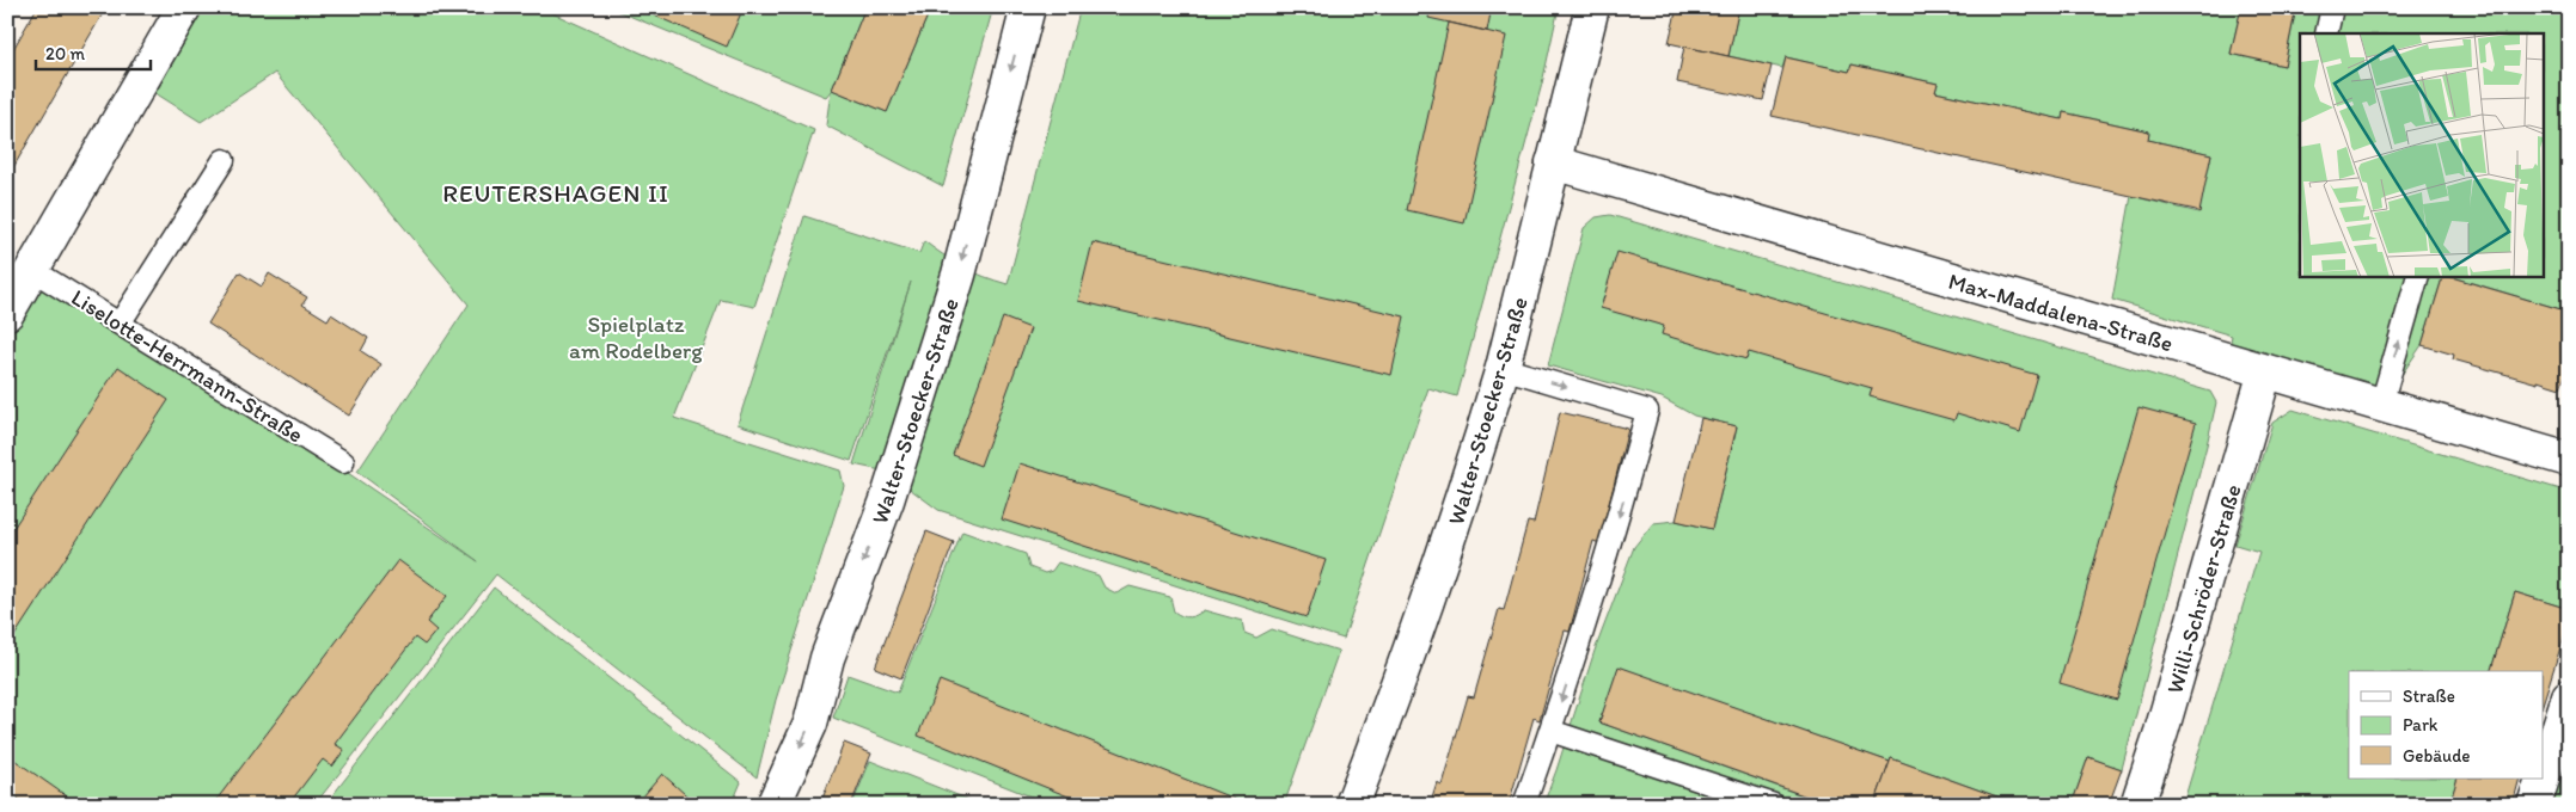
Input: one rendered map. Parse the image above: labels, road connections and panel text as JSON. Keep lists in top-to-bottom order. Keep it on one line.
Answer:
{"streets":{"street":["Max-Maddalena-Straße","Walter-Stoecker-Straße","Willi-Schröder-Straße"],"lane":["Liselotte-Herrmann-Straße"]},"crossings":[["Max-Maddalena-Straße","Walter-Stoecker-Straße"],["Max-Maddalena-Straße","Willi-Schröder-Straße"]],"one_way":["Walter-Stoecker-Straße"],"districts":["REUTERSHAGEN II"],"parks":["Spielplatz am Rodelberg"],"legend":["Straße","Park","Gebäude"],"scale_bar":"20 m"}
